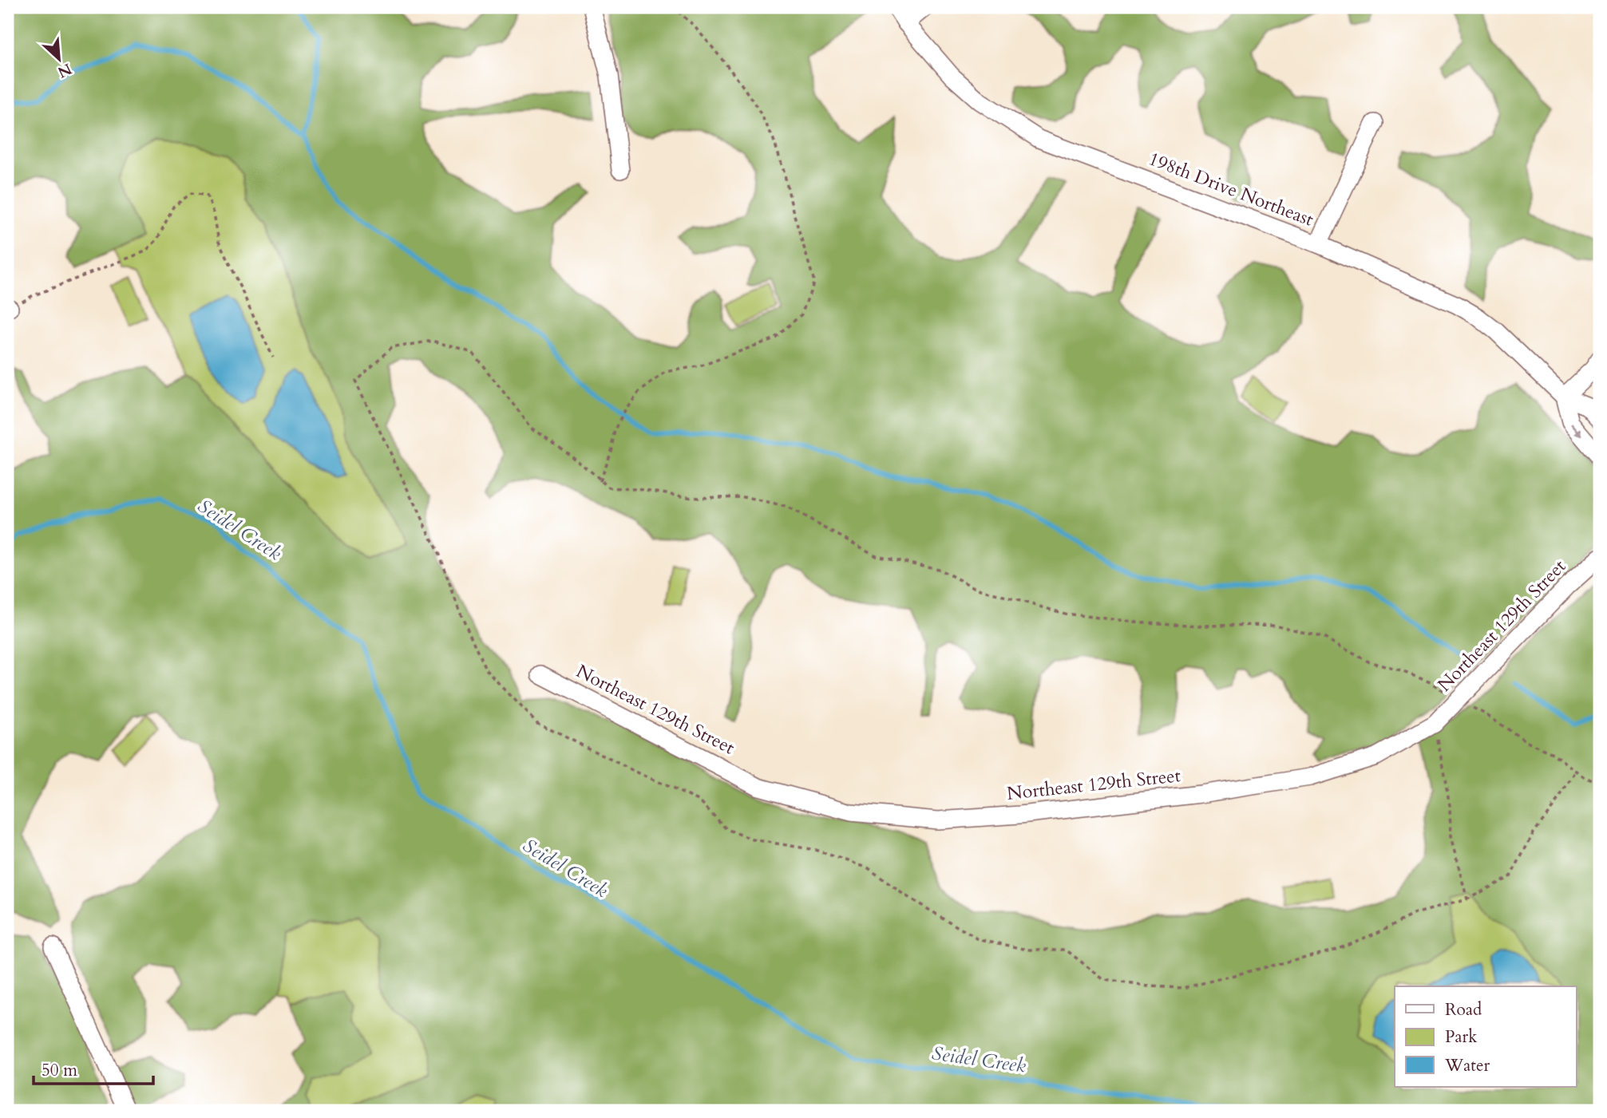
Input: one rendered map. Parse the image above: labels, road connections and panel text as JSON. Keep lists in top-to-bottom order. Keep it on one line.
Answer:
{"streets":{"street":["198th Drive Northeast","Northeast 129th Street"]},"water":["Seidel Creek"],"legend":["Road","Park","Water"],"scale_bar":"50 m","north":"bottom right"}
